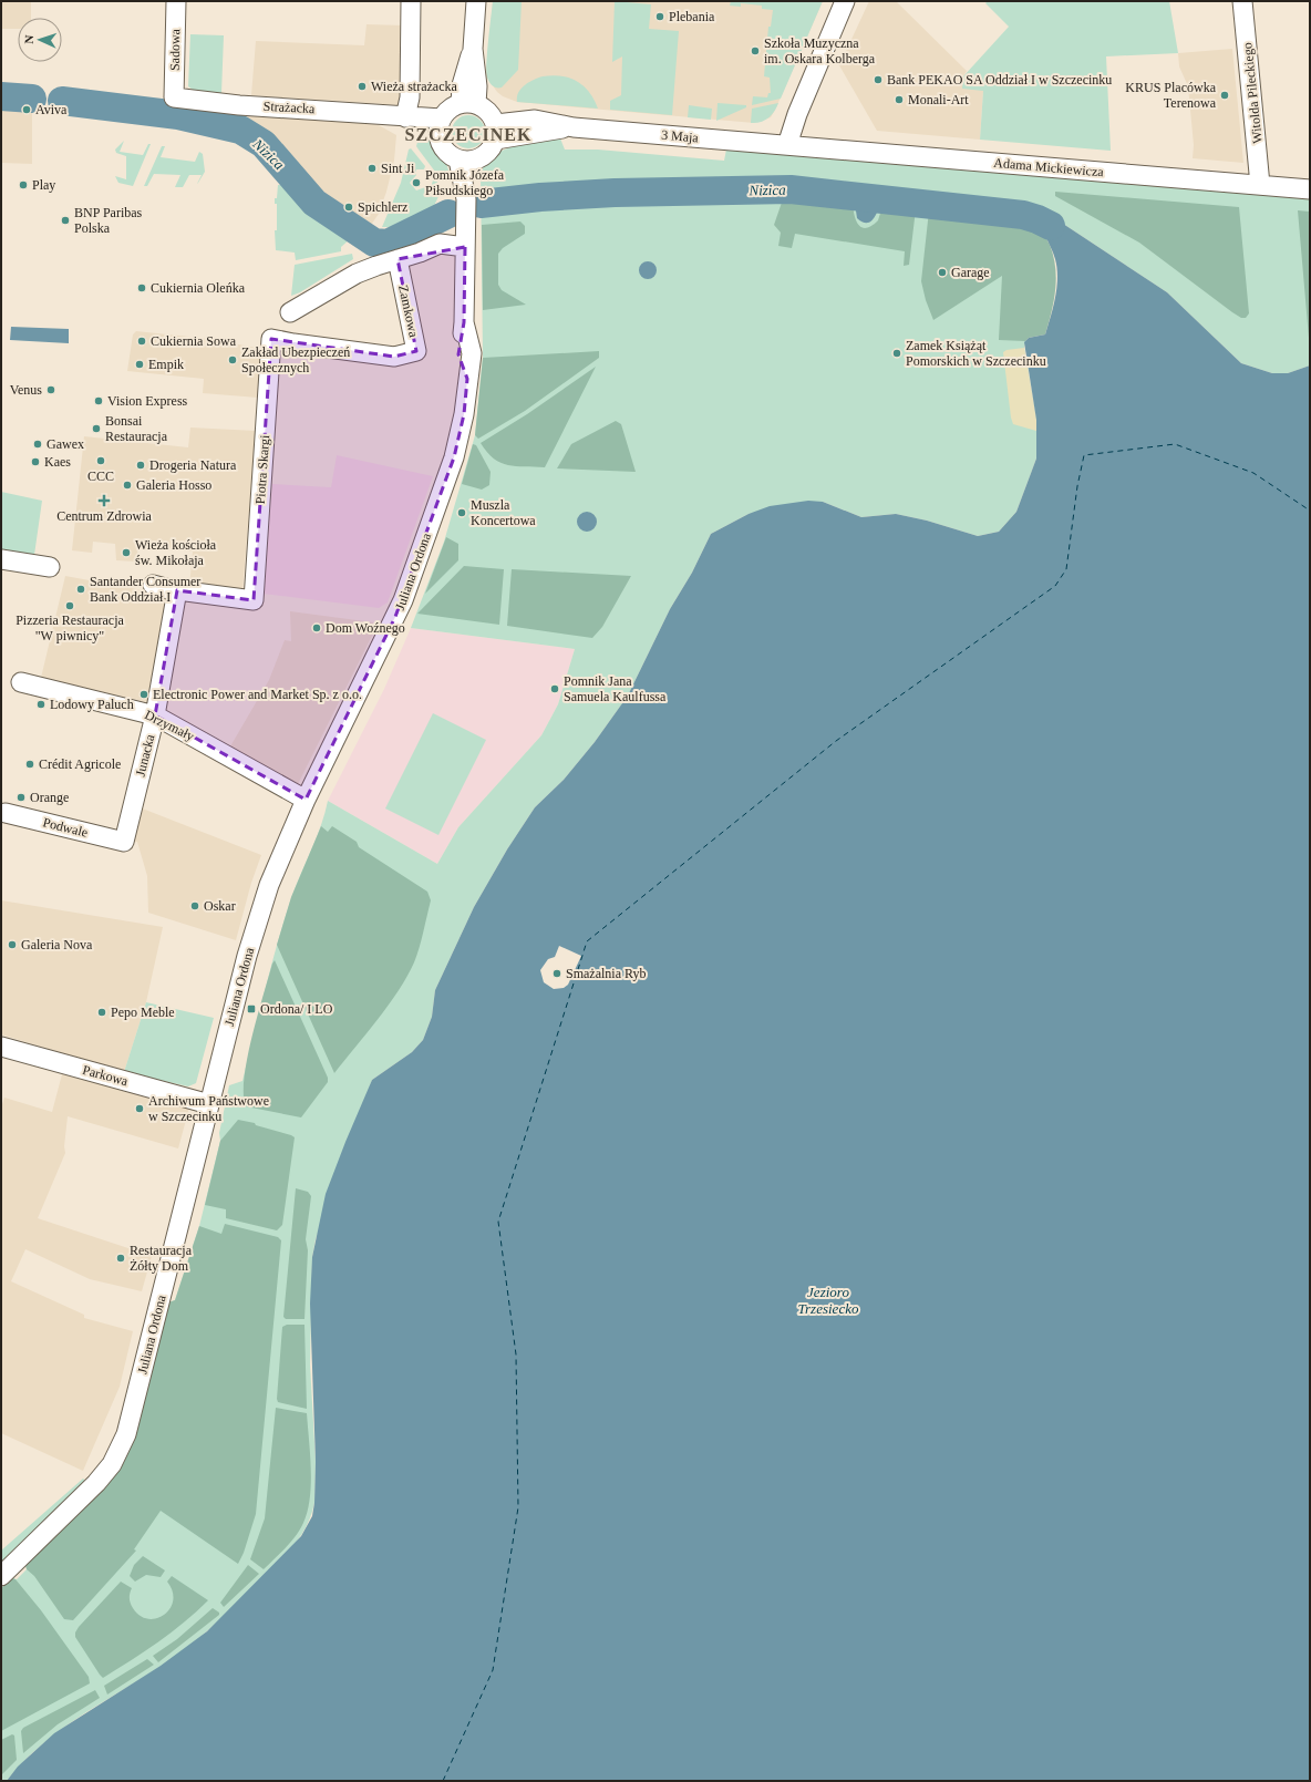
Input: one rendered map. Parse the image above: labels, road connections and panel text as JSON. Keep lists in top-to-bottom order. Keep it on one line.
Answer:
{"streets":{"street":["Sadowa","Witolda Pileckiego","Strażacka","3 Maja","Adama Mickiewicza","Zamkowa","Piotra Skargi","Juliana Ordona","Drzymały","Junacka","Podwale","Parkowa"]},"crossings":[["Sadowa","Strażacka"],["Witolda Pileckiego","Adama Mickiewicza"],["Strażacka","3 Maja"],["Strażacka","Juliana Ordona"],["3 Maja","Adama Mickiewicza"],["3 Maja","Juliana Ordona"],["Zamkowa","Piotra Skargi"],["Piotra Skargi","Junacka"],["Juliana Ordona","Drzymały"],["Juliana Ordona","Parkowa"],["Drzymały","Junacka"],["Junacka","Podwale"]],"districts":["SZCZECINEK"],"water":["Nizica","Jezioro Trzesiecko"],"places":{"other":["Plebania","Szkoła Muzyczna im. Oskara Kolberga","Bank PEKAO SA Oddział I w Szczecinku","Wieża strażacka","KRUS Placówka Terenowa","Monali-Art","Aviva","Sint Ji","Pomnik Józefa Piłsudskiego","Play","Spichlerz","BNP Paribas Polska","Garage","Cukiernia Oleńka","Cukiernia Sowa","Zamek Książąt Pomorskich w Szczecinku","Zakład Ubezpieczeń Społecznych","Empik","Venus","Vision Express","Bonsai Restauracja","Gawex","CCC","Kaes","Drogeria Natura","Galeria Hosso","Muszla Koncertowa","Wieża kościoła św. Mikołaja","Santander Consumer Bank Oddział I","Pizzeria Restauracja \"W piwnicy\"","Dom Woźnego","Pomnik Jana Samuela Kaulfussa","Electronic Power and Market Sp. z o.o.","Lodowy Paluch","Crédit Agricole","Orange","Oskar","Galeria Nova","Smażalnia Ryb","Pepo Meble","Archiwum Państwowe w Szczecinku","Restauracja Żółty Dom"],"health":["Centrum Zdrowia"],"transit":["Ordona/ I LO"]},"north":"left"}
